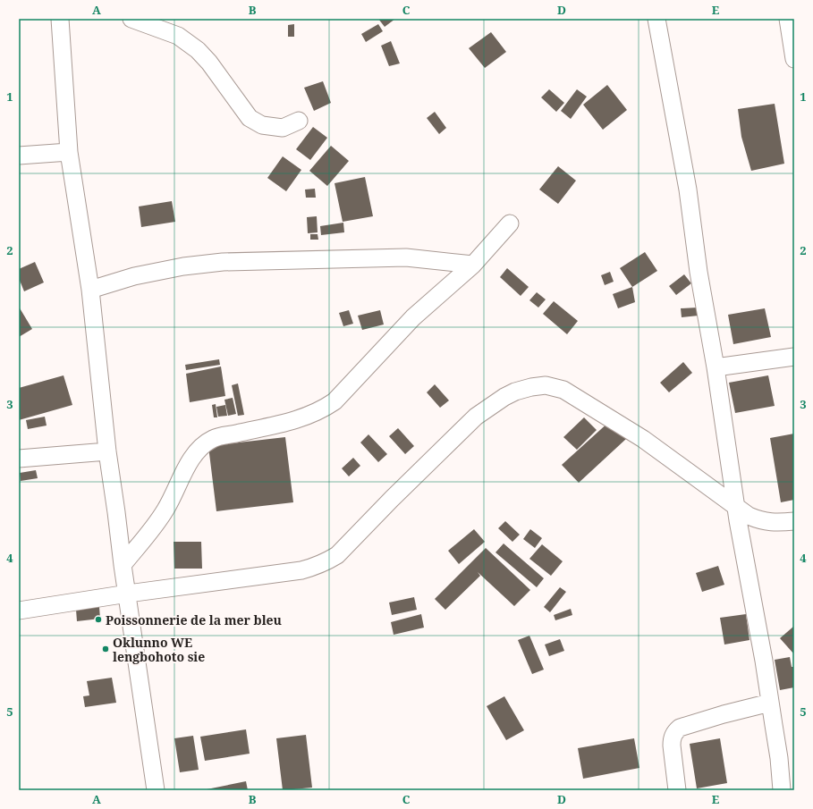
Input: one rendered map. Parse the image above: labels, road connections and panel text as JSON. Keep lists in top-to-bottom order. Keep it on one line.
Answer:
{"places":["Poissonnerie de la mer bleu","Oklunno WE lengbohoto sie"],"grid":{"columns":["A","B","C","D","E"],"rows":["1","2","3","4","5"]}}
